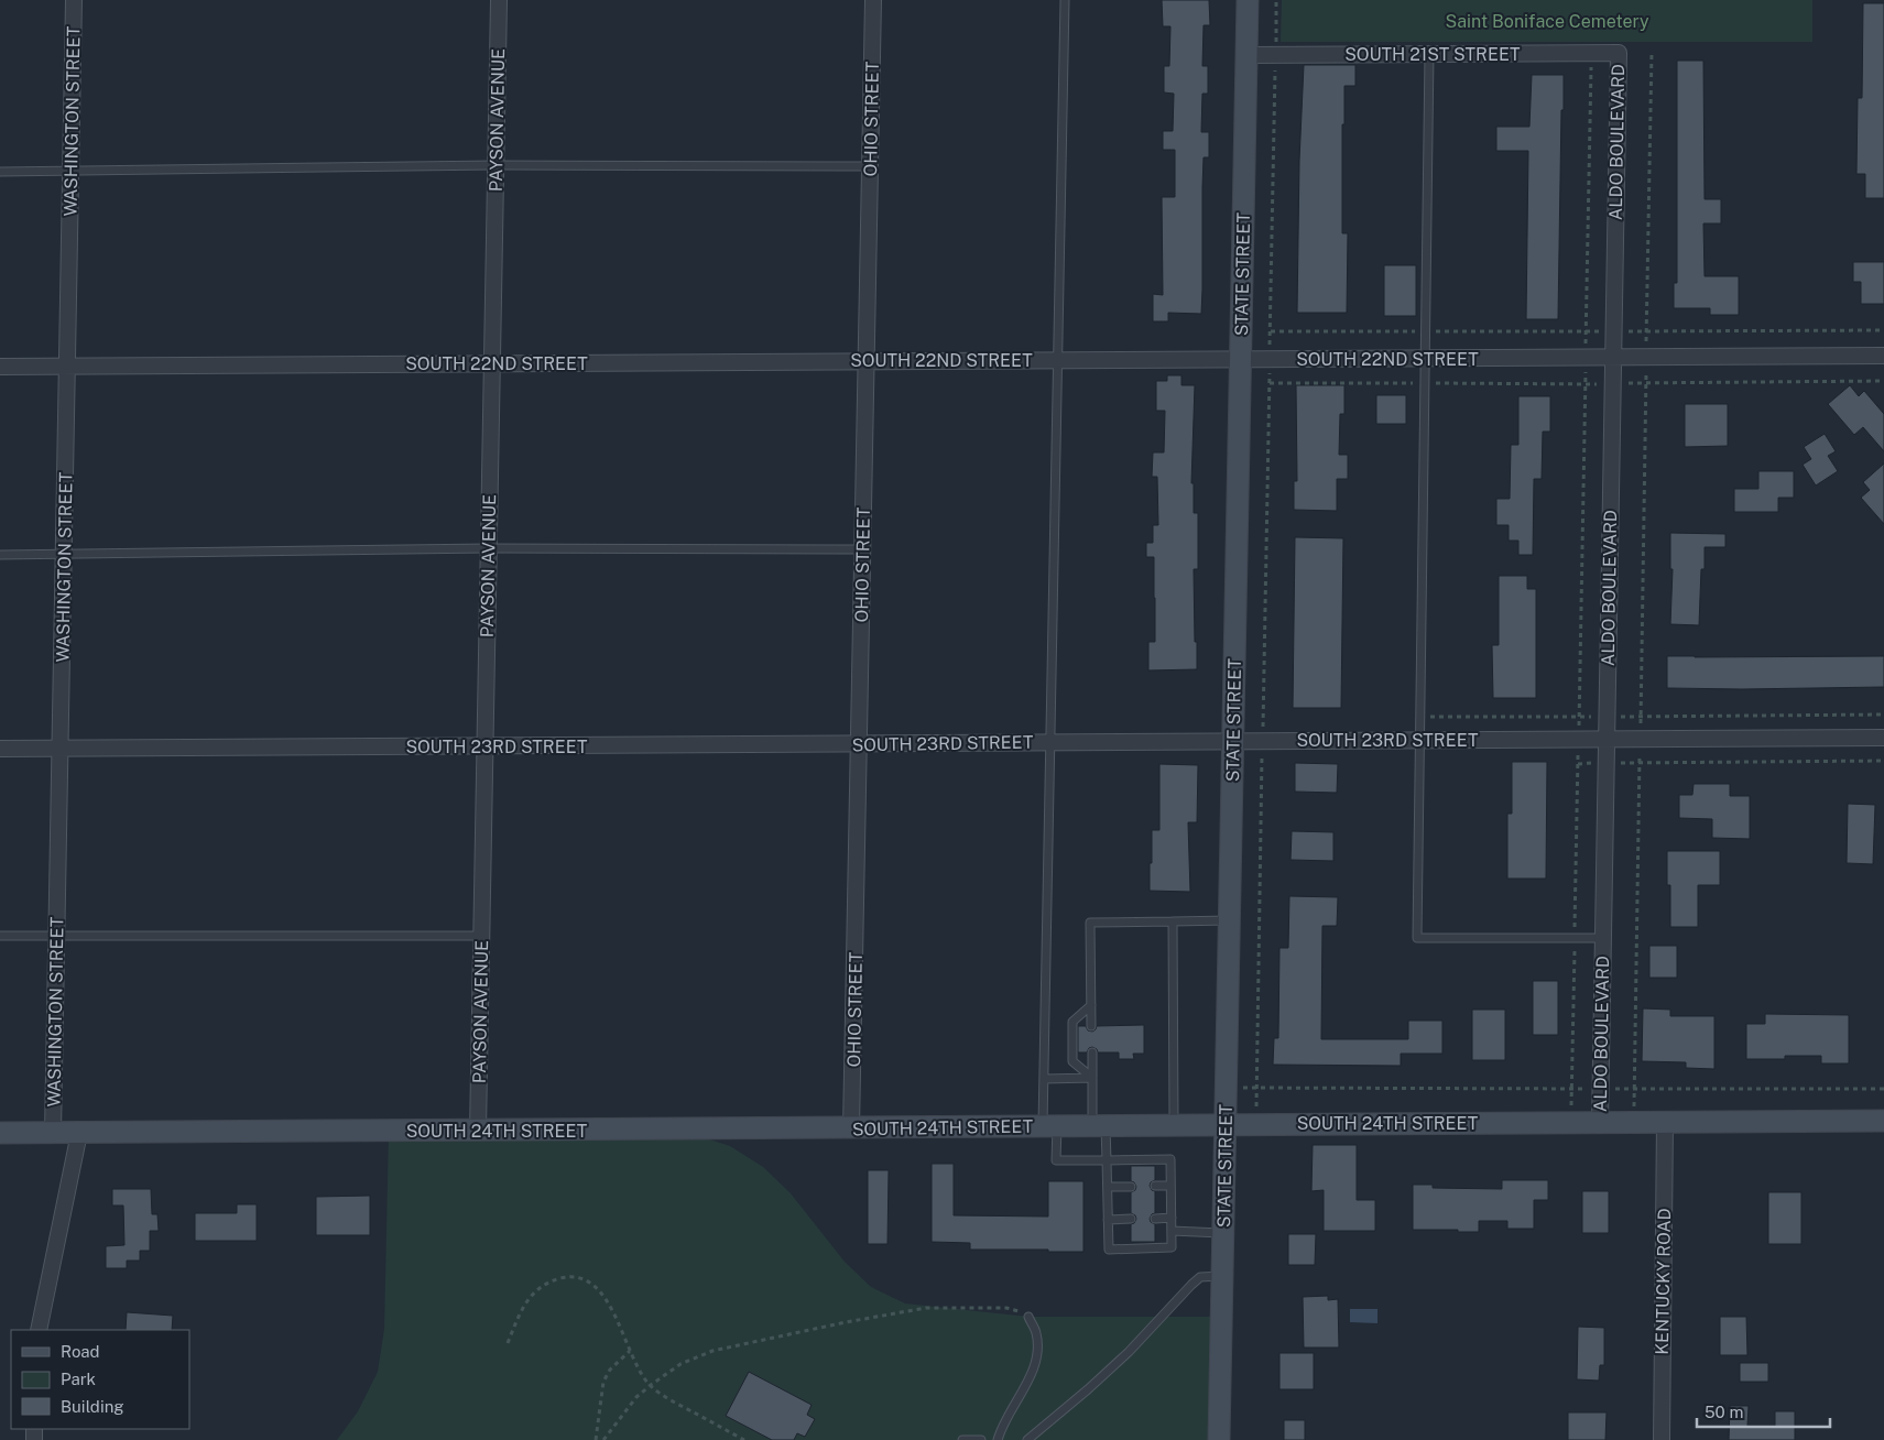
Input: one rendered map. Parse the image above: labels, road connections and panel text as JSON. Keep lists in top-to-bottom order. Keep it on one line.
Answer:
{"streets":{"street":["SOUTH 21ST STREET","OHIO STREET","PAYSON AVENUE","WASHINGTON STREET","ALDO BOULEVARD","STATE STREET","SOUTH 22ND STREET","SOUTH 23RD STREET","SOUTH 24TH STREET","KENTUCKY ROAD"]},"crossings":[["SOUTH 21ST STREET","ALDO BOULEVARD"],["SOUTH 21ST STREET","STATE STREET"],["OHIO STREET","SOUTH 22ND STREET"],["OHIO STREET","SOUTH 23RD STREET"],["OHIO STREET","SOUTH 24TH STREET"],["PAYSON AVENUE","SOUTH 22ND STREET"],["PAYSON AVENUE","SOUTH 23RD STREET"],["PAYSON AVENUE","SOUTH 24TH STREET"],["WASHINGTON STREET","SOUTH 22ND STREET"],["WASHINGTON STREET","SOUTH 23RD STREET"],["WASHINGTON STREET","SOUTH 24TH STREET"],["ALDO BOULEVARD","SOUTH 22ND STREET"],["ALDO BOULEVARD","SOUTH 23RD STREET"],["ALDO BOULEVARD","SOUTH 24TH STREET"],["STATE STREET","SOUTH 22ND STREET"],["STATE STREET","SOUTH 23RD STREET"],["STATE STREET","SOUTH 24TH STREET"],["SOUTH 24TH STREET","KENTUCKY ROAD"]],"parks":["Saint Boniface Cemetery"],"legend":["Road","Park","Building"],"scale_bar":"50 m"}
